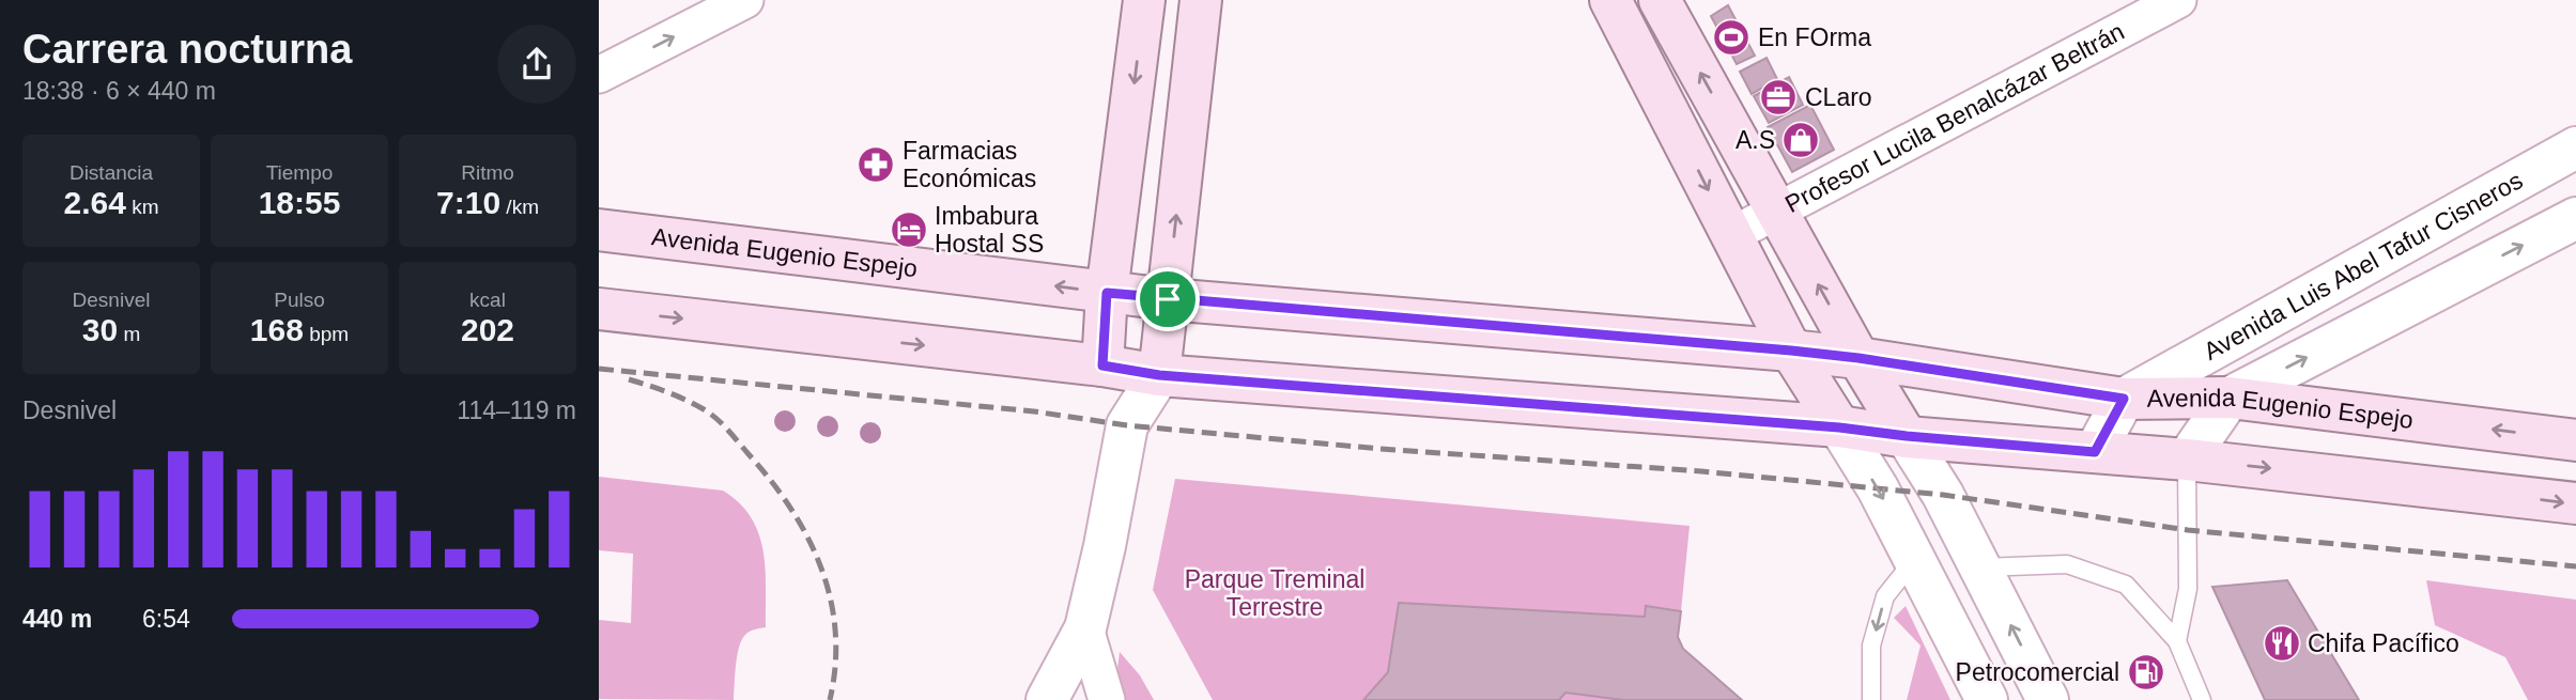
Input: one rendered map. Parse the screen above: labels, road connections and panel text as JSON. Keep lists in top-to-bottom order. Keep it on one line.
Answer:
{"streets":{"main road":["Avenida Eugenio Espejo"],"street":["Profesor Lucila Benalcázar Beltrán","Avenida Luis Abel Tafur Cisneros"]},"crossings":[["Avenida Eugenio Espejo","Avenida Luis Abel Tafur Cisneros"]],"parks":["Parque Treminal Terrestre"],"places":{"sports":["En FOrma"],"office":["CLaro"],"shop":["A.S"],"pharmacy":["Farmacias Económicas"],"hotel":["Imbabura Hostal SS"],"restaurant":["Chifa Pacífico"],"fuel station":["Petrocomercial"]},"page":{"heading":["Carrera nocturna","18:38 · 6 × 440 m"],"stats":[["Distancia","2.64 km"],["Tiempo","18:55"],["Ritmo","7:10 /km"],["Desnivel","30 m"],["Pulso","168 bpm"],["kcal","202"]],"chart":["Desnivel","114–119 m"],"list":[{"name":"440 m","note":"6:54"}]}}
